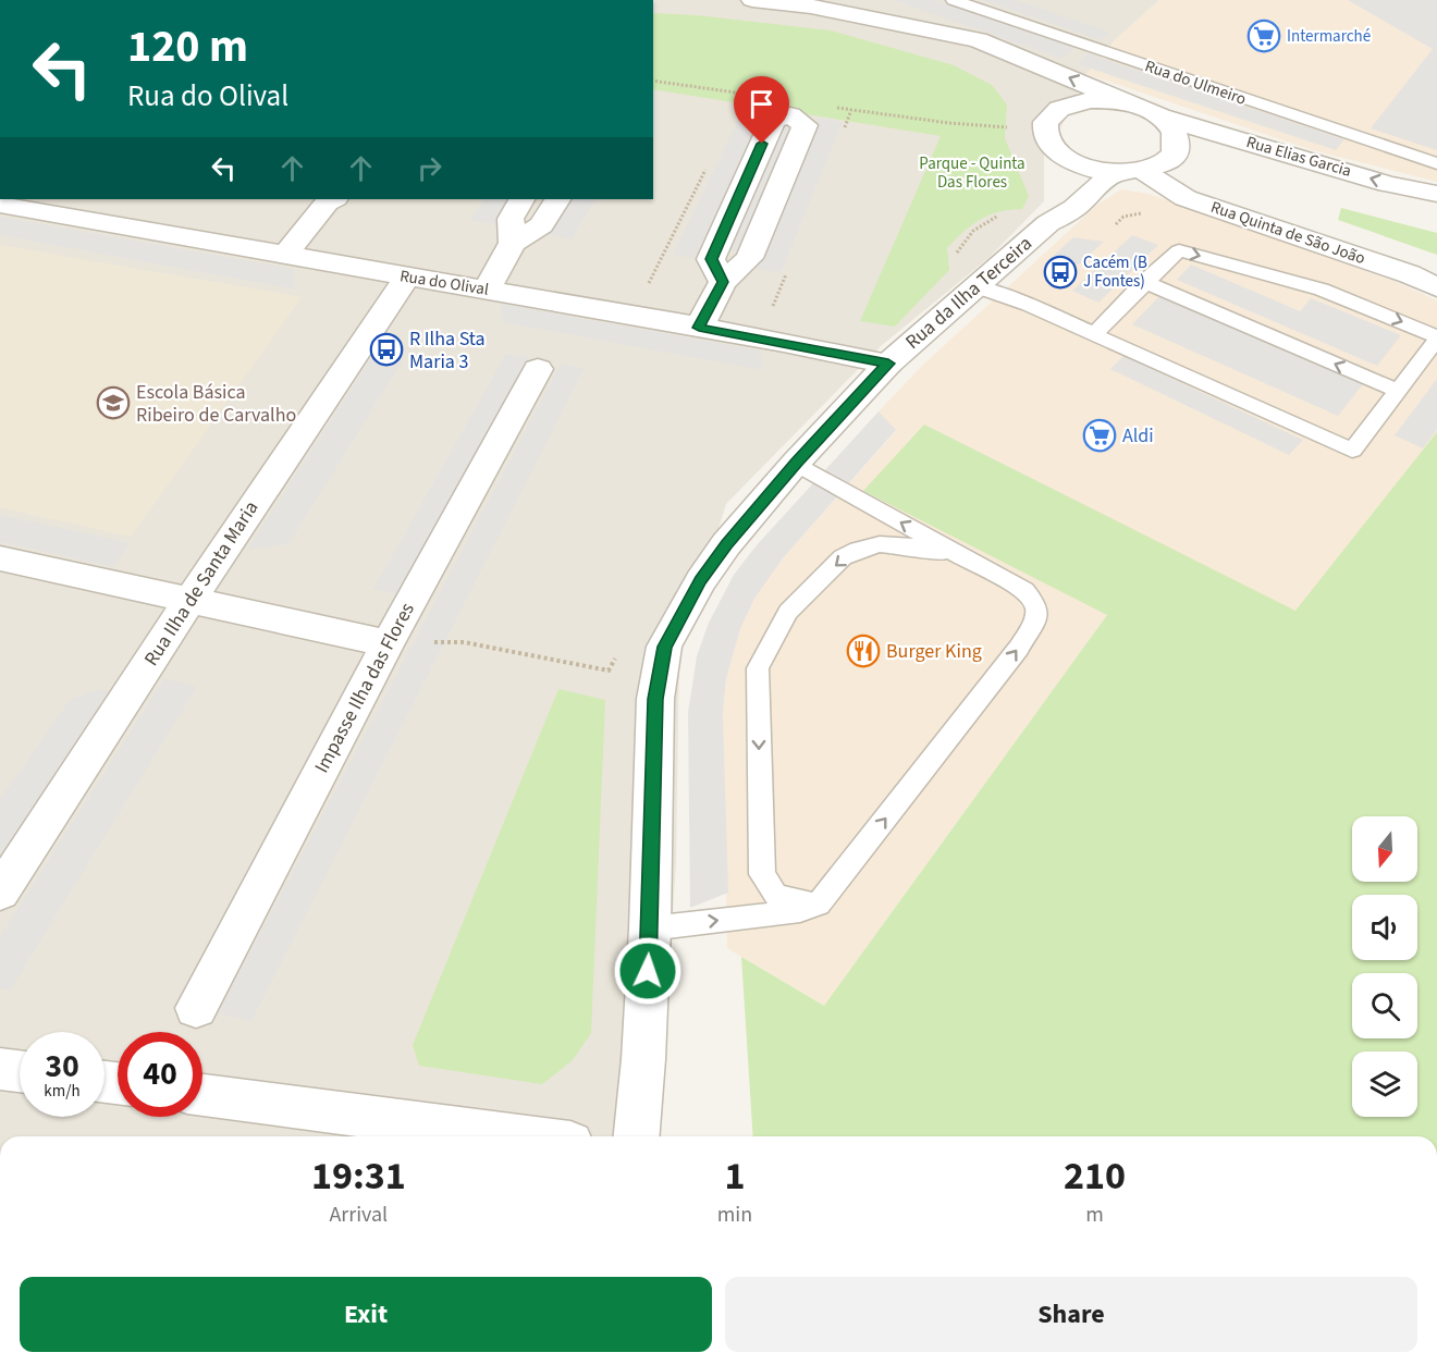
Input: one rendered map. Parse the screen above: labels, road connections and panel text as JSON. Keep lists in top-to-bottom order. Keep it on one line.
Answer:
{"streets":{"street":["Rua Elias Garcia","Rua Quinta de São João","Rua do Olival","Rua da Ilha Terceira","Rua Ilha de Santa Maria","Impasse Ilha das Flores"],"lane":["Rua do Ulmeiro"]},"crossings":[["Rua do Olival","Rua da Ilha Terceira"],["Rua do Olival","Rua Ilha de Santa Maria"]],"parks":["Parque - Quinta Das Flores"],"places":{"supermarket":["Intermarché","Aldi"],"bus stop":["Cacém (B J Fontes)","R Ilha Sta Maria 3"],"school or university":["Escola Básica Ribeiro de Carvalho"],"restaurant":["Burger King"]},"north":"bottom","page":{"turn":["120 m","Rua do Olival"],"speed":"30 km/h","limit":"40","eta":["19:31","Arrival","1","min","210","m"],"buttons":["Exit","Share"]}}
